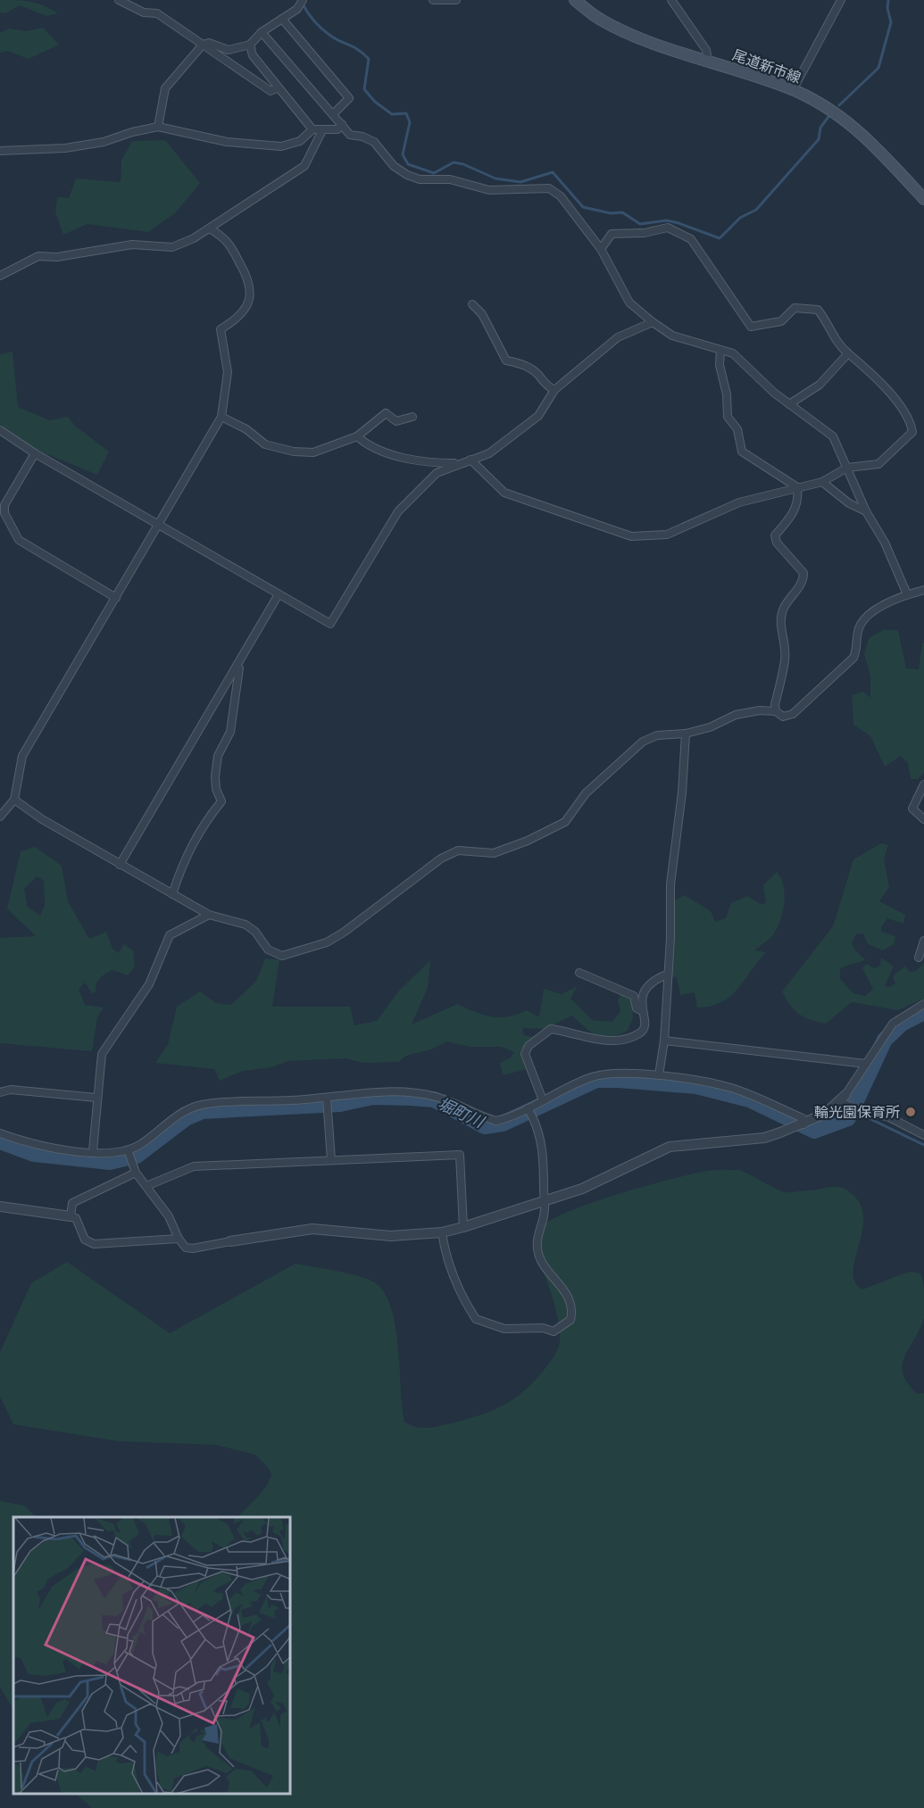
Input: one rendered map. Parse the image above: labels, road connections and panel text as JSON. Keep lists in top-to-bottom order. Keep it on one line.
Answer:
{"streets":{"main road":["尾道新市線"]},"water":["堀町川"],"places":["輪光園保育所"]}
